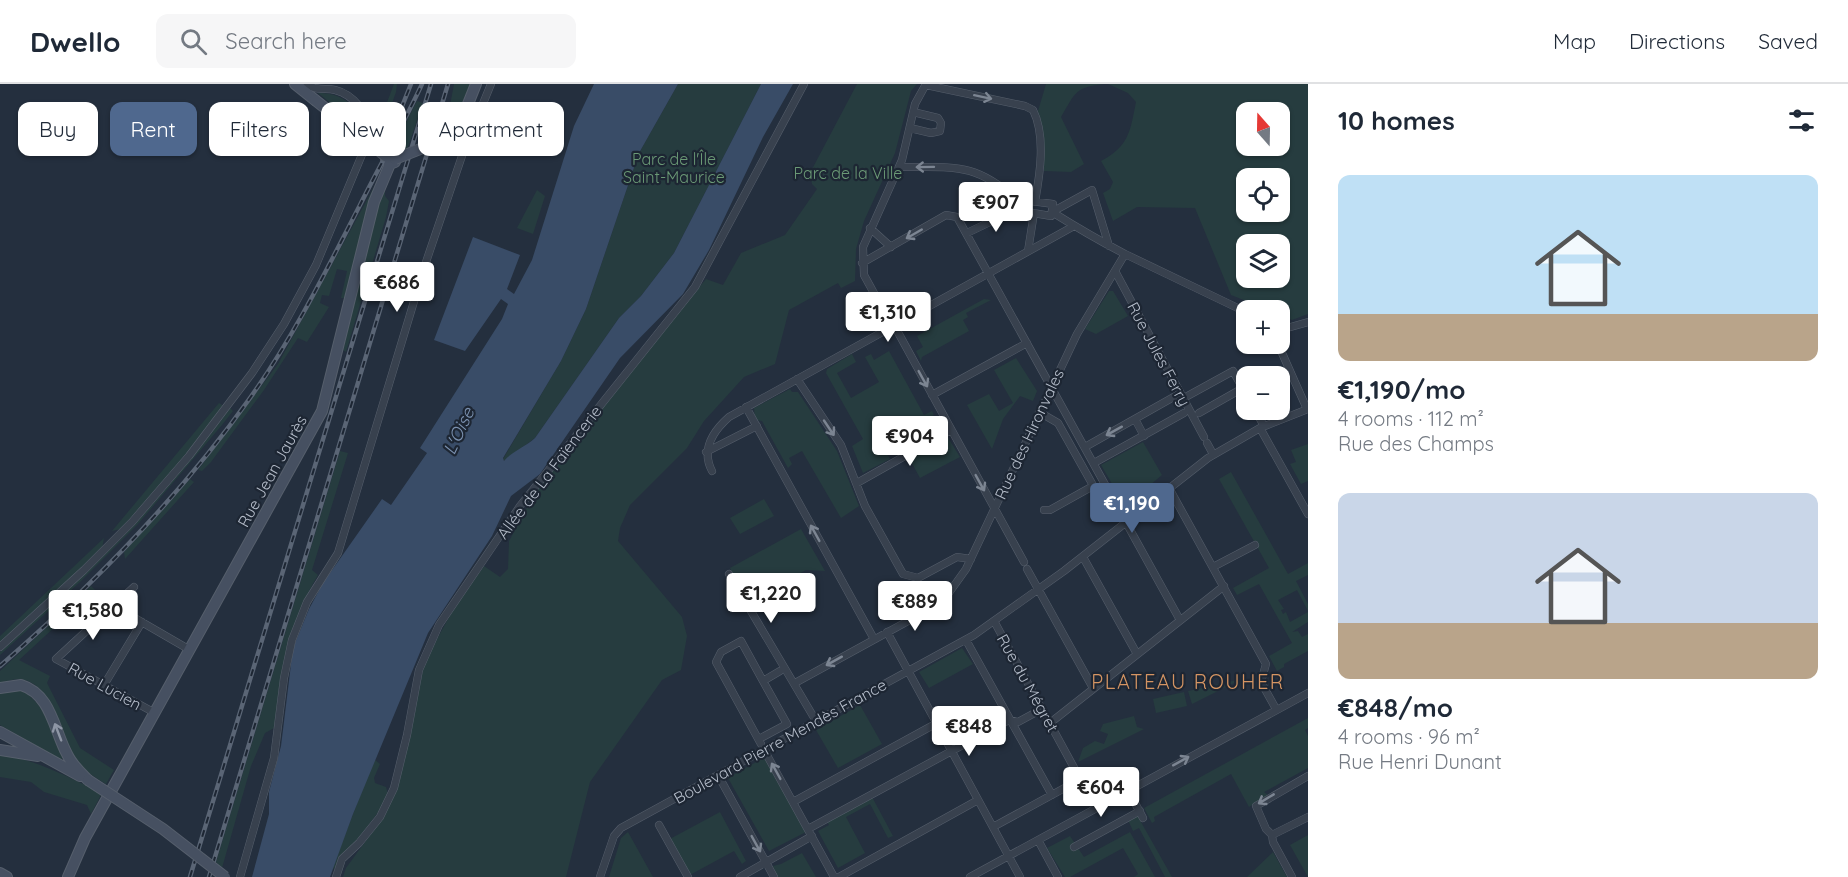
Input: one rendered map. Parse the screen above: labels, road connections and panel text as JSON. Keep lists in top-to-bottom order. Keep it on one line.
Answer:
{"streets":{"street":["Rue Jules Ferry","Rue des Hironvales","Rue Jean Jaurès","Allée de La Faïencerie","Rue du Mégret","Rue Lucien","Boulevard Pierre Mendès France"]},"crossings":[["Rue Jules Ferry","Rue des Hironvales"],["Rue Jules Ferry","Boulevard Pierre Mendès France"],["Rue Jean Jaurès","Rue Lucien"],["Rue du Mégret","Boulevard Pierre Mendès France"]],"districts":["PLATEAU ROUHER"],"water":["L'Oise"],"parks":["Parc de l'Île Saint-Maurice","Parc de la Ville"],"north":"top","page":{"header":"Dwello","search":"Search here","nav":["Map","Directions","Saved"],"heading":"10 homes","map_buttons":["+","−"],"chip":["Buy","Rent","Filters","New","Apartment"],"list":[{"name":"€1,190/mo","note":"4 rooms · 112 m² · Rue des Champs"},{"name":"€848/mo","note":"4 rooms · 96 m² · Rue Henri Dunant"}],"price":["€907","€686","€1,310","€904","€1,190","€1,220","€889","€1,580","€848","€604"]}}
